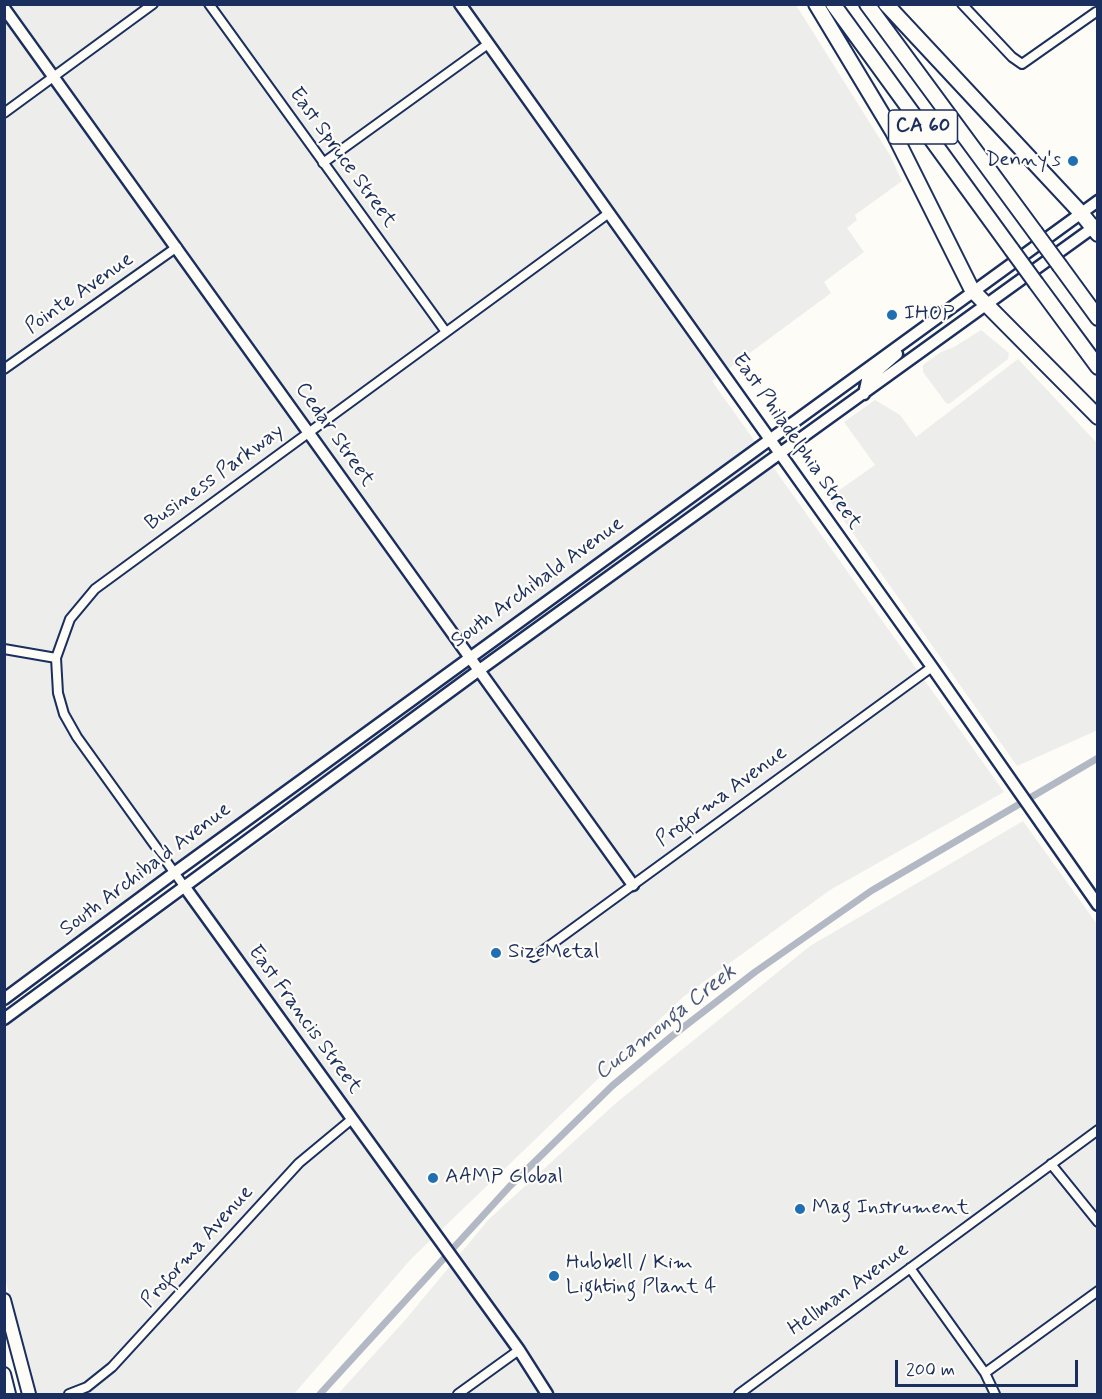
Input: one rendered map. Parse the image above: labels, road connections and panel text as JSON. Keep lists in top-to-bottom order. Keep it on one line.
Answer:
{"streets":{"highway":["CA 60"],"street":["East Spruce Street","Pointe Avenue","Cedar Street","East Philadelphia Street","Business Parkway","South Archibald Avenue","Proforma Avenue","East Francis Street","Hellman Avenue"]},"crossings":[["East Spruce Street","Business Parkway"],["Pointe Avenue","Cedar Street"],["Cedar Street","Business Parkway"],["Cedar Street","South Archibald Avenue"],["Cedar Street","Proforma Avenue"],["East Philadelphia Street","Business Parkway"],["East Philadelphia Street","South Archibald Avenue"],["East Philadelphia Street","Proforma Avenue"],["Business Parkway","East Francis Street"],["South Archibald Avenue","East Francis Street"],["Proforma Avenue","East Francis Street"]],"water":["Cucamonga Creek"],"places":["Denny's","IHOP","SizeMetal","AAMP Global","Mag Instrument","Hubbell / Kim Lighting Plant 4"],"scale_bar":"200 m"}
